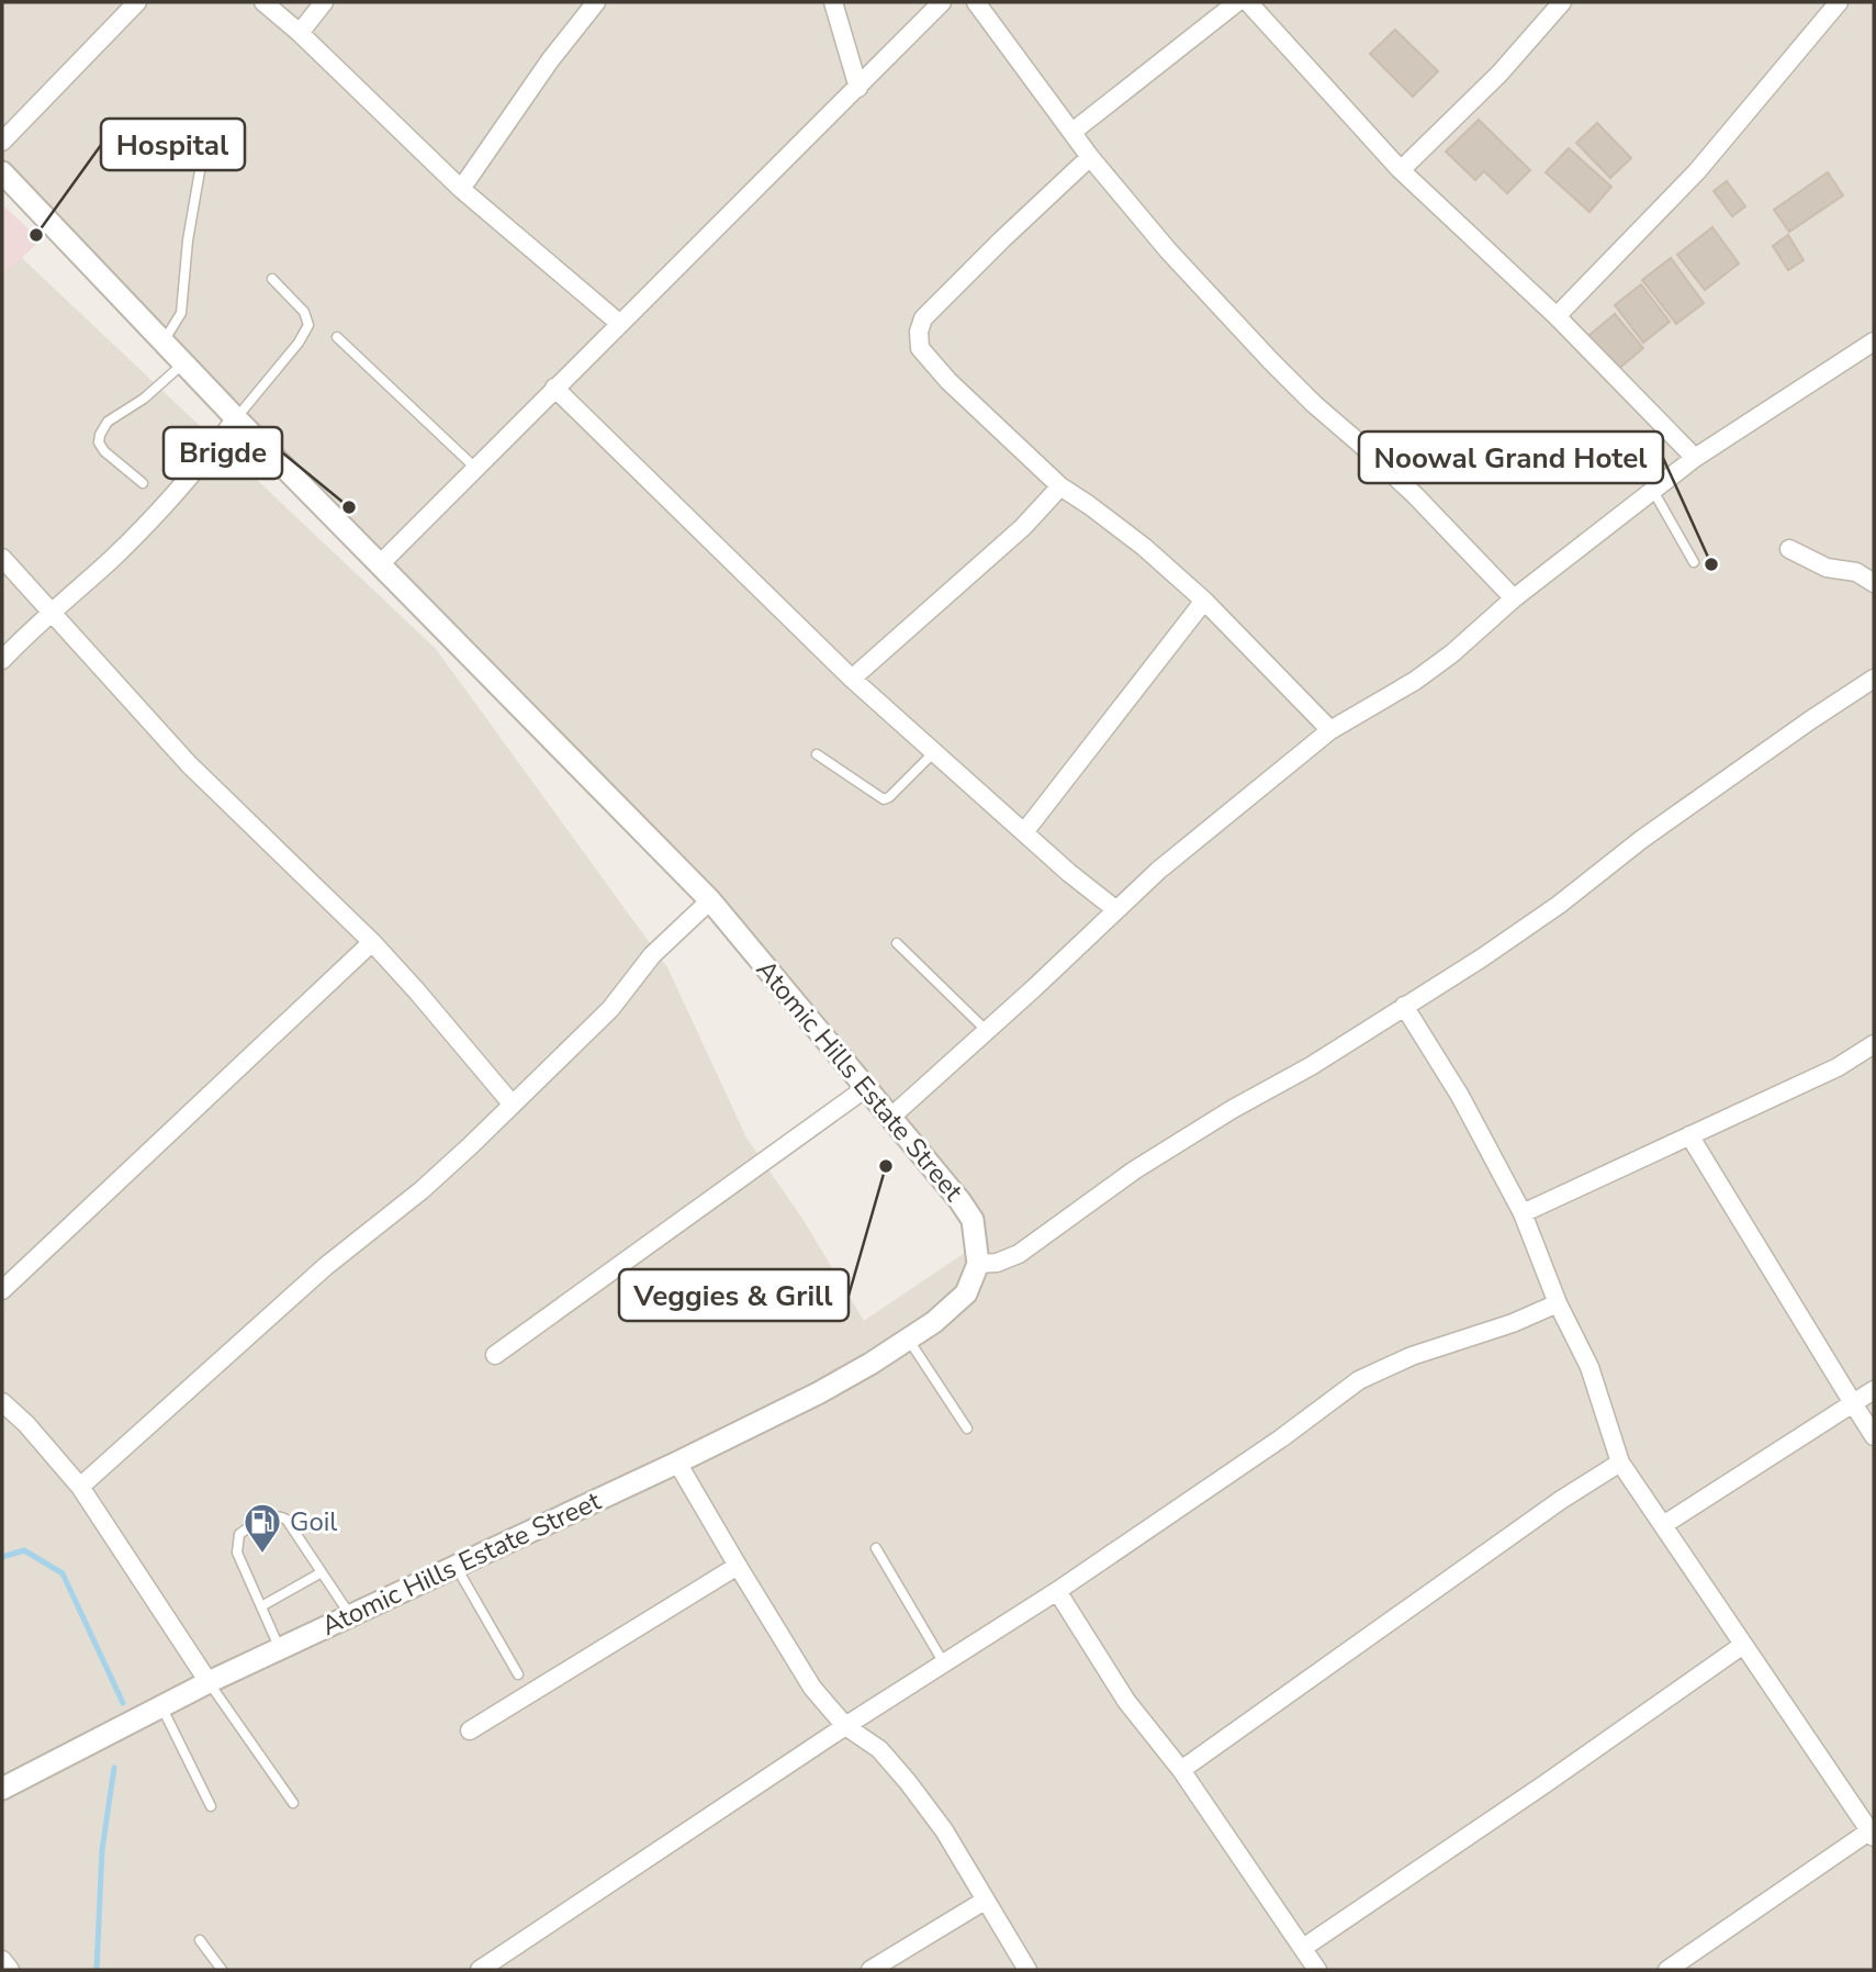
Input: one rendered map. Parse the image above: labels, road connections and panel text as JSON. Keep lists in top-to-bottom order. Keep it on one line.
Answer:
{"streets":{"street":["Atomic Hills Estate Street"]},"places":{"other":["Hospital","Brigde","Noowal Grand Hotel","Veggies & Grill"],"fuel station":["Goil"]}}
